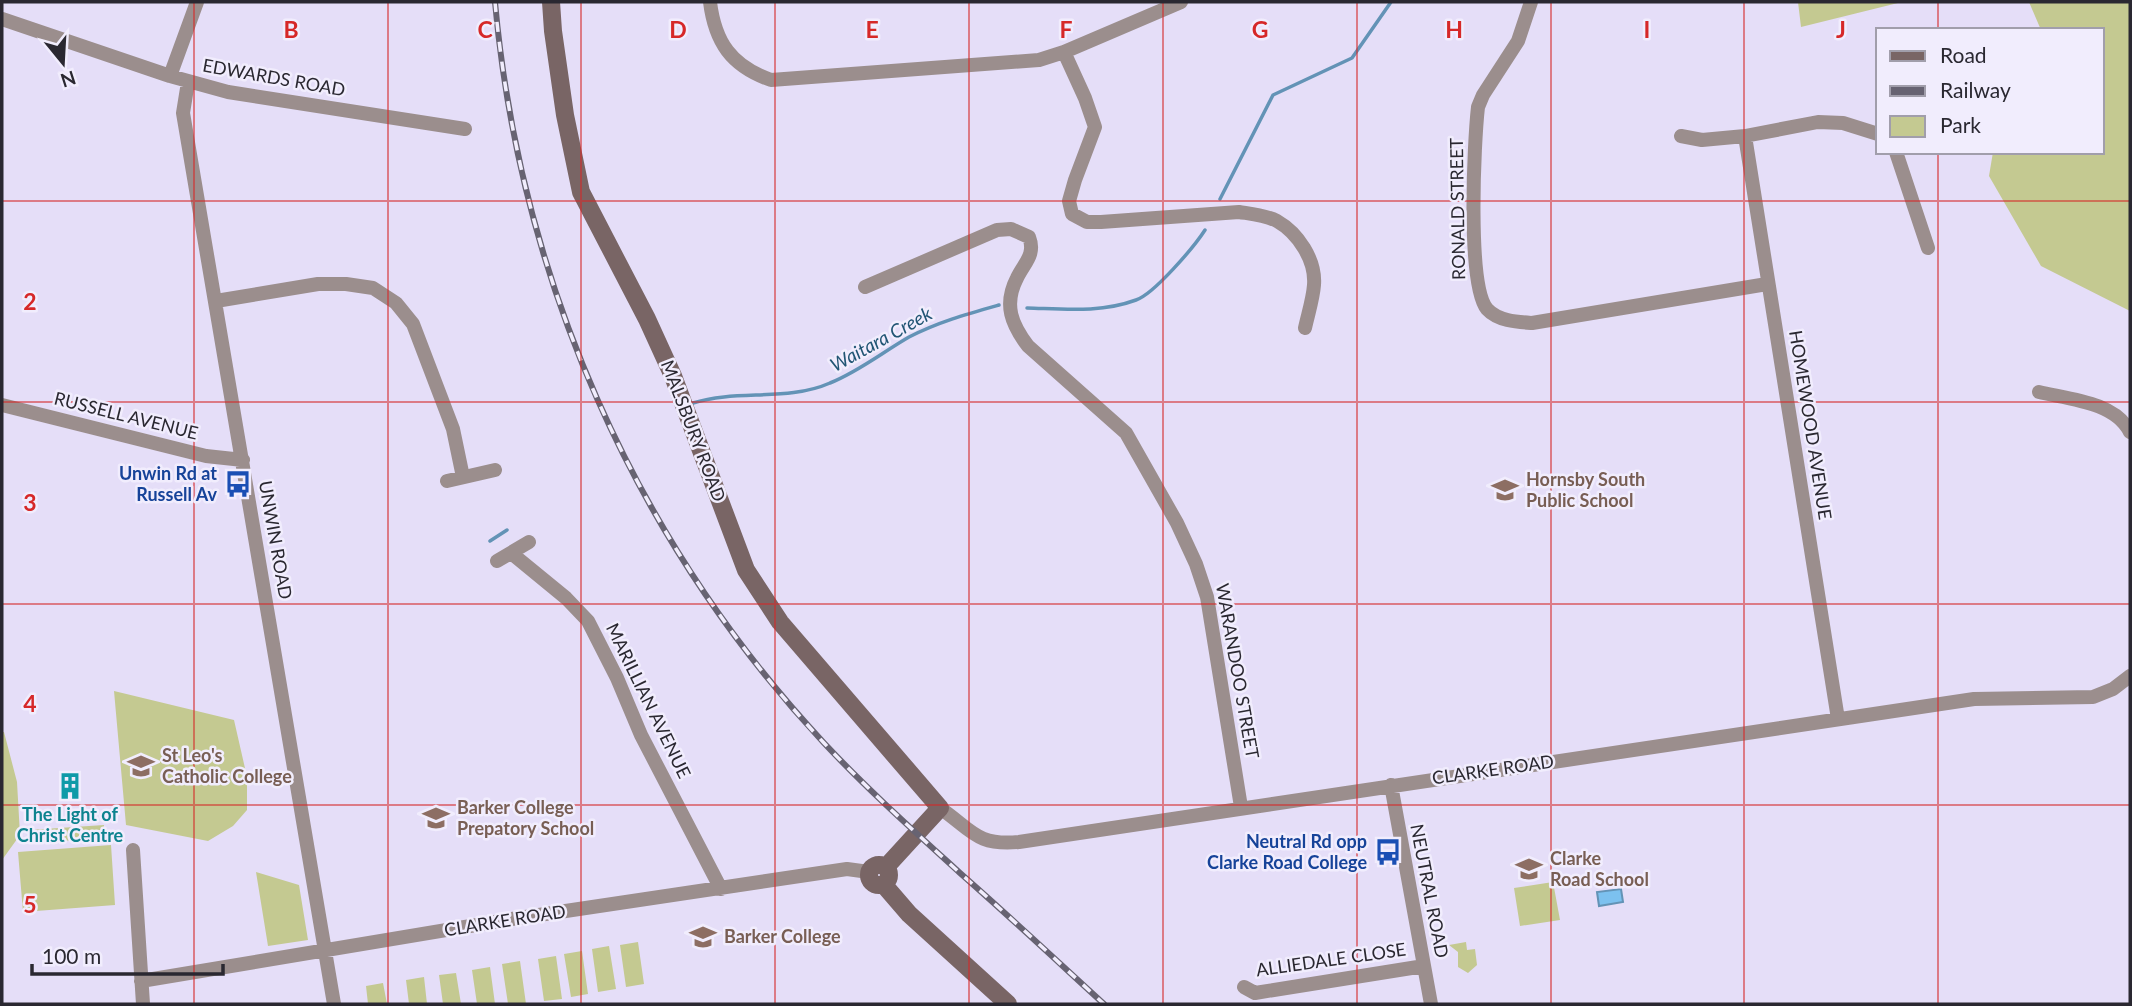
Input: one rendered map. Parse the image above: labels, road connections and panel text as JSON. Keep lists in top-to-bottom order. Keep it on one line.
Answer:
{"streets":{"street":["EDWARDS ROAD","RONALD STREET","RUSSELL AVENUE","HOMEWOOD AVENUE","MALSBURY ROAD","UNWIN ROAD","WARANDOO STREET","MARILLIAN AVENUE","CLARKE ROAD","NEUTRAL ROAD","ALLIEDALE CLOSE"]},"crossings":[["EDWARDS ROAD","UNWIN ROAD"],["RONALD STREET","HOMEWOOD AVENUE"],["RUSSELL AVENUE","UNWIN ROAD"],["HOMEWOOD AVENUE","CLARKE ROAD"],["MALSBURY ROAD","CLARKE ROAD"],["UNWIN ROAD","CLARKE ROAD"],["WARANDOO STREET","CLARKE ROAD"],["MARILLIAN AVENUE","CLARKE ROAD"],["CLARKE ROAD","NEUTRAL ROAD"],["NEUTRAL ROAD","ALLIEDALE CLOSE"]],"water":["Waitara Creek"],"places":{"bus stop":["Unwin Rd at Russell Av","Neutral Rd opp Clarke Road College"],"school or university":["Hornsby South Public School","St Leo's Catholic College","Barker College Prepatory School","Clarke Road School","Barker College"],"building":["The Light of Christ Centre"]},"legend":["Road","Railway","Park"],"scale_bar":"100 m","north":"bottom","grid":{"columns":["B","C","D","E","F","G","H","I","J"],"rows":["2","3","4","5"]}}
